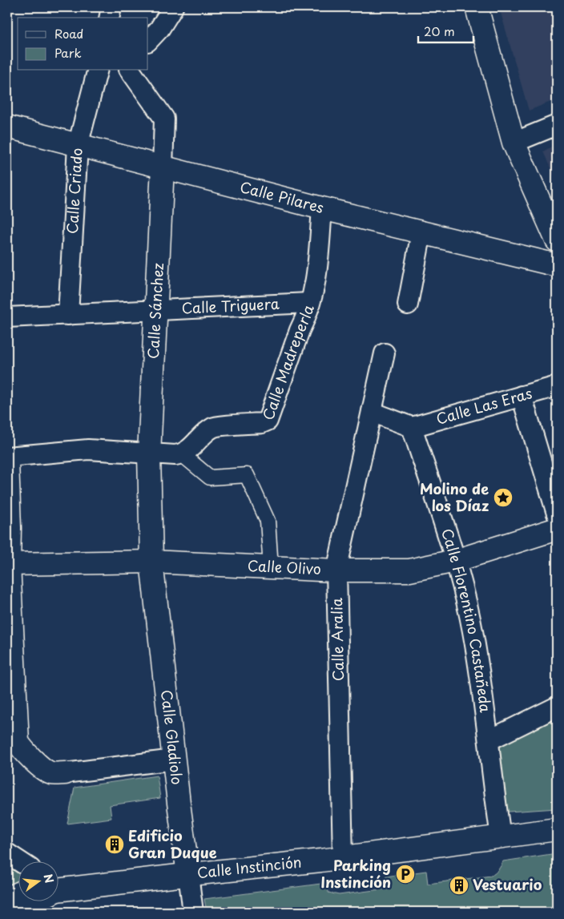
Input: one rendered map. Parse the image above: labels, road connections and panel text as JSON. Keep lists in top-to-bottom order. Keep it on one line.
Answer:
{"streets":{"street":["Calle Criado","Calle Pilares","Calle Triguera","Calle Sánchez","Calle Madreperla","Calle Las Eras","Calle Olivo","Calle Florentino Castañeda","Calle Aralia","Calle Gladiolo","Calle Instinción"]},"crossings":[["Calle Criado","Calle Pilares"],["Calle Criado","Calle Triguera"],["Calle Pilares","Calle Sánchez"],["Calle Pilares","Calle Madreperla"],["Calle Triguera","Calle Sánchez"],["Calle Triguera","Calle Madreperla"],["Calle Sánchez","Calle Olivo"],["Calle Sánchez","Calle Gladiolo"],["Calle Las Eras","Calle Florentino Castañeda"],["Calle Olivo","Calle Florentino Castañeda"],["Calle Olivo","Calle Aralia"],["Calle Olivo","Calle Gladiolo"],["Calle Florentino Castañeda","Calle Instinción"],["Calle Aralia","Calle Instinción"],["Calle Gladiolo","Calle Instinción"]],"places":{"place":["Molino de los Díaz"],"building":["Edificio Gran Duque","Vestuario"],"parking":["Parking Instinción"]},"legend":["Road","Park"],"scale_bar":"20 m","north":"right"}
